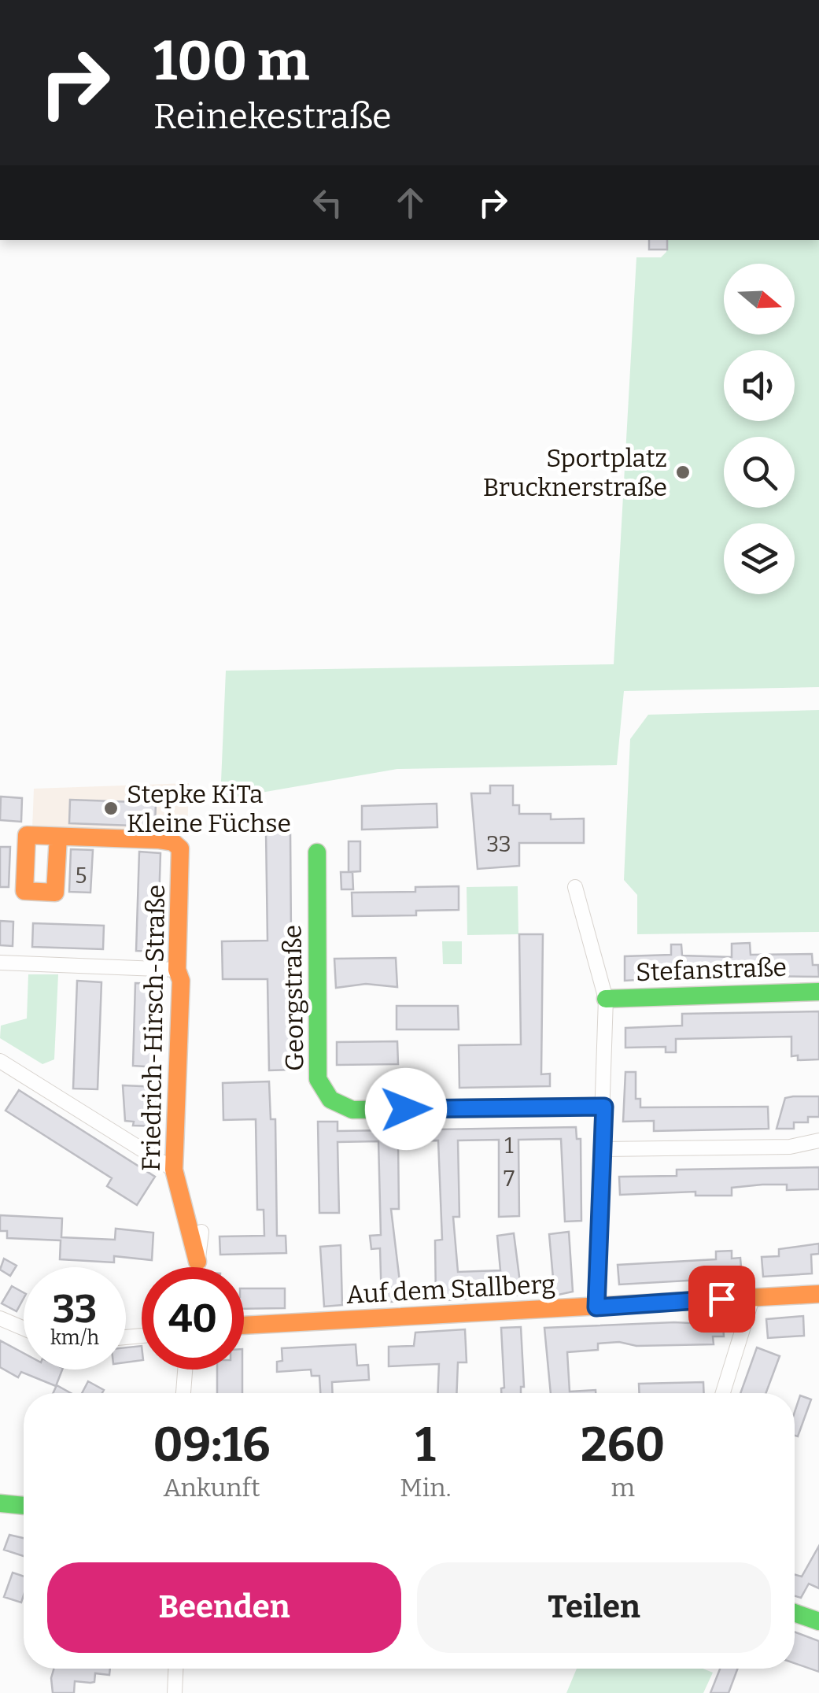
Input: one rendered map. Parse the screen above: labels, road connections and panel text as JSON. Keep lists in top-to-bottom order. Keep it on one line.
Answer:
{"streets":{"street":["Stefanstraße","Georgstraße","Friedrich-Hirsch-Straße","Auf dem Stallberg"]},"places":["Sportplatz Brucknerstraße","Stepke KiTa Kleine Füchse"],"house_numbers":["33","5","1","7"],"north":"right","page":{"turn":["100 m","Reinekestraße"],"speed":"33 km/h","limit":"40","eta":["09:16","Ankunft","1","Min.","260","m"],"buttons":["Beenden","Teilen"]}}
